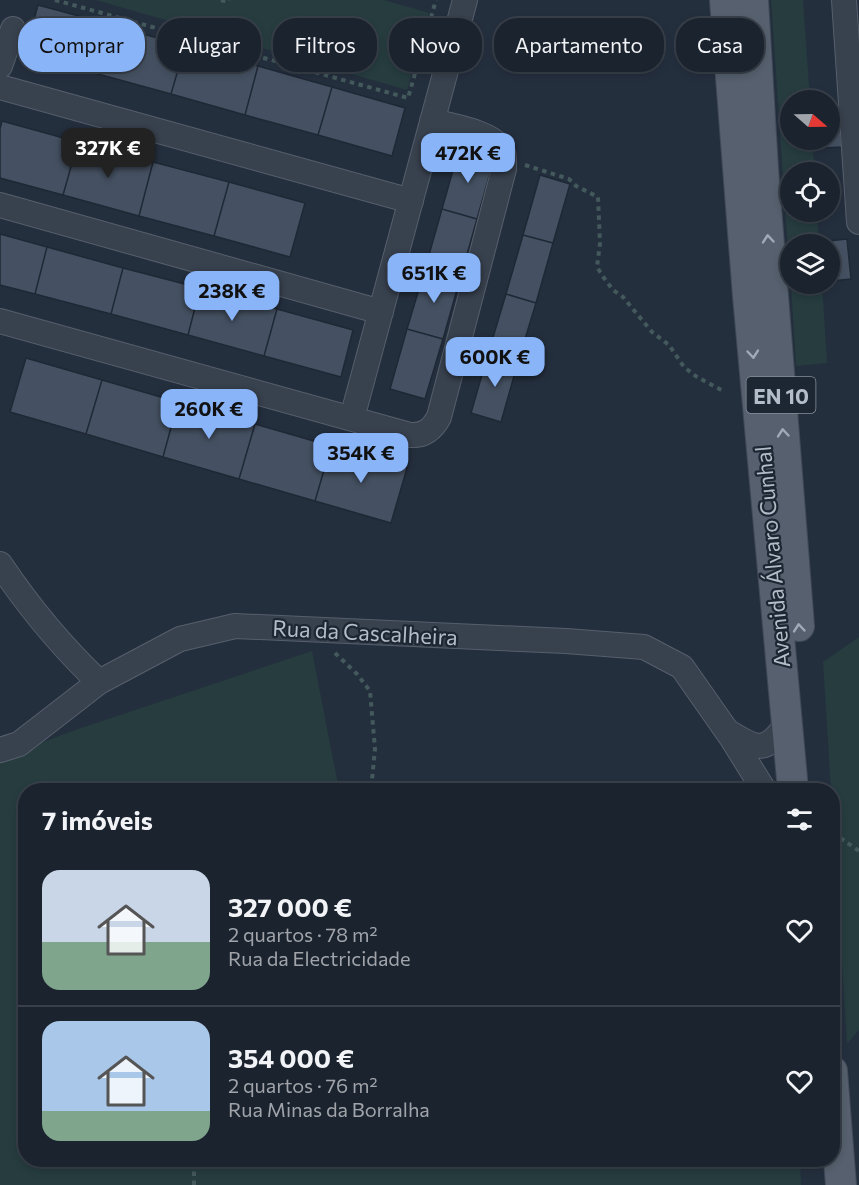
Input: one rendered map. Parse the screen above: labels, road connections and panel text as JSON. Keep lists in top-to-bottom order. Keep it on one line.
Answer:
{"streets":{"main road":["EN 10","Avenida Álvaro Cunhal"],"street":["Rua da Cascalheira"]},"north":"right","page":{"chip":["Comprar","Alugar","Filtros","Novo","Apartamento","Casa"],"price":["327K €","472K €","651K €","238K €","600K €","260K €","354K €"],"heading":"7 imóveis","list":[{"name":"327 000 €","note":"2 quartos · 78 m² · Rua da Electricidade"},{"name":"354 000 €","note":"2 quartos · 76 m² · Rua Minas da Borralha"}]}}
